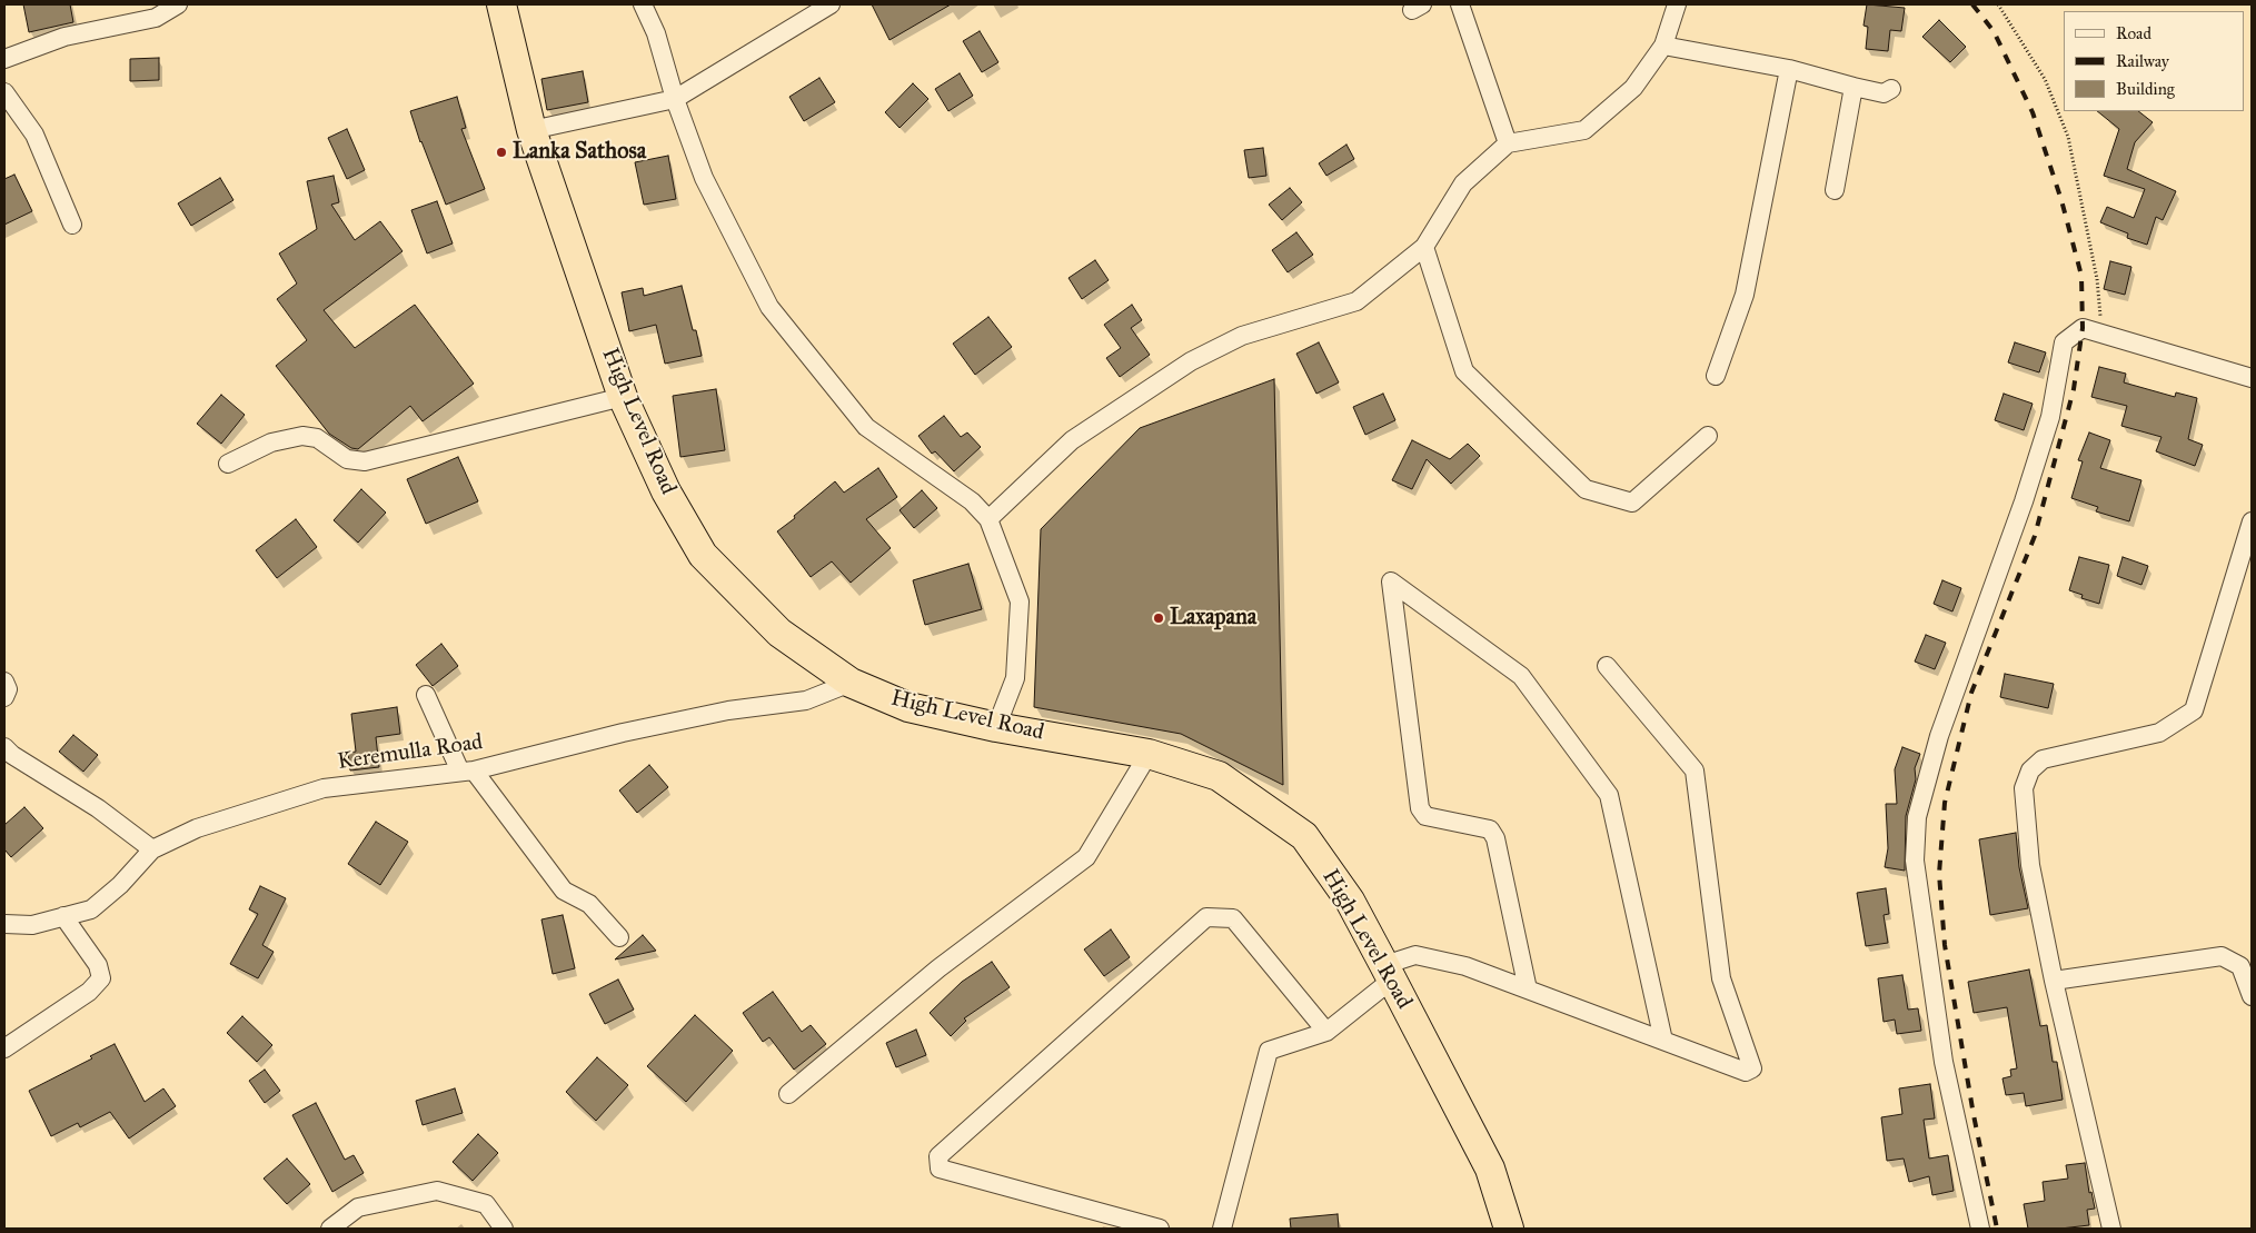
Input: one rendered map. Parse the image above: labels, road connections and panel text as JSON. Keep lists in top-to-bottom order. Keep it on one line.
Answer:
{"streets":{"highway":["High Level Road"],"street":["Keremulla Road"]},"crossings":[["High Level Road","Keremulla Road"]],"places":["Lanka Sathosa","Laxapana"],"legend":["Road","Railway","Building"]}
